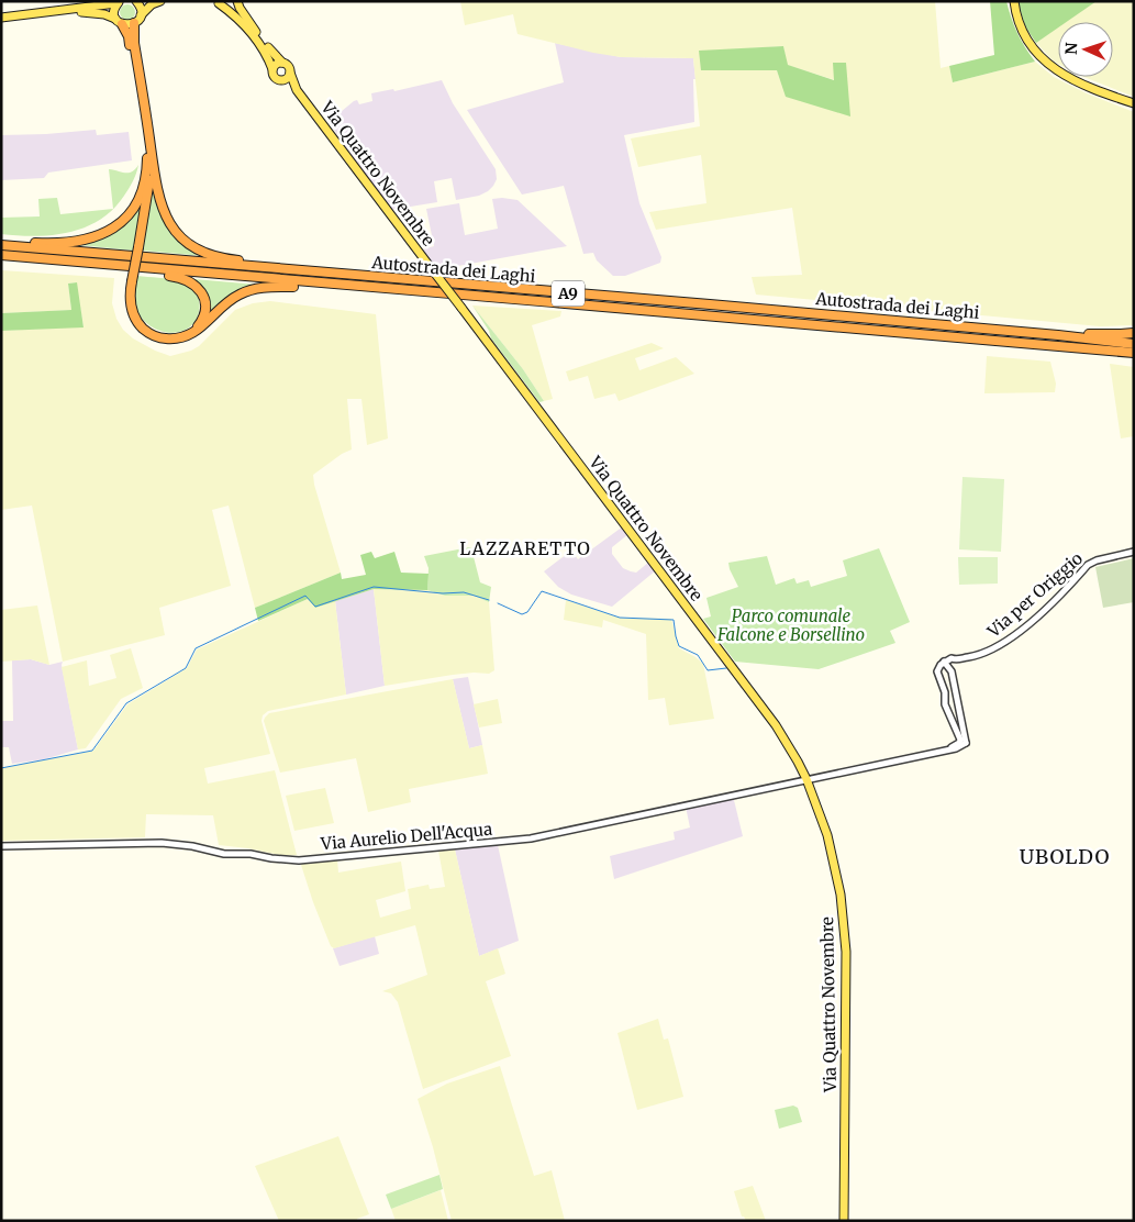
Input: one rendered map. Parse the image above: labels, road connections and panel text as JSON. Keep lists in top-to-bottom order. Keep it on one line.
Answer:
{"streets":{"highway":["Autostrada dei Laghi","A9"],"main road":["Via Quattro Novembre"],"street":["Via per Origgio","Via Aurelio Dell'Acqua"]},"crossings":[["Via Quattro Novembre","Via Aurelio Dell'Acqua"]],"districts":["LAZZARETTO","UBOLDO"],"parks":["Parco comunale Falcone e Borsellino"],"north":"left"}
